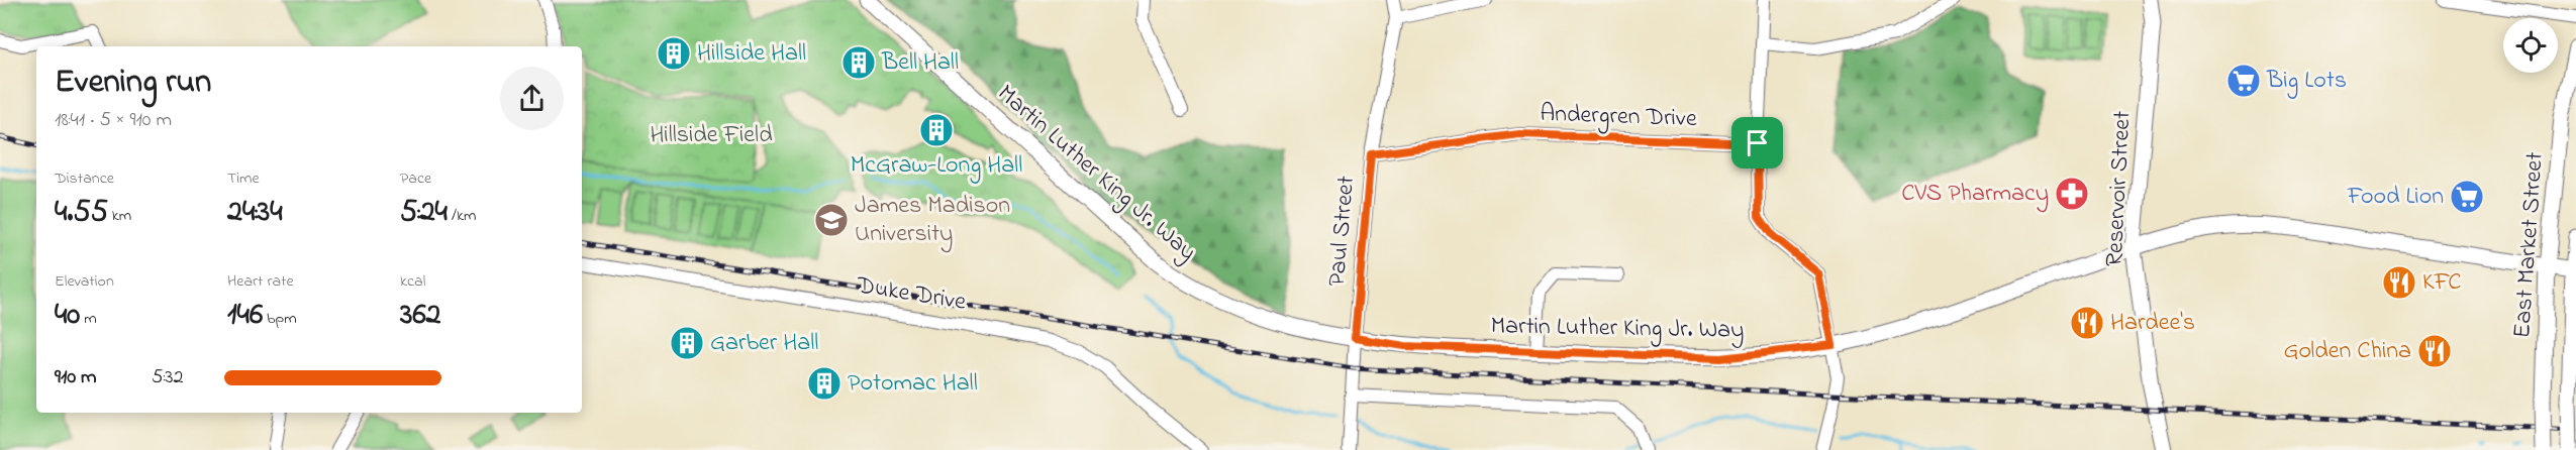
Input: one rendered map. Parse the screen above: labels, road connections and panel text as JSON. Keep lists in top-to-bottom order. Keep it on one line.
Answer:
{"streets":{"main road":["Martin Luther King Jr. Way","Reservoir Street","East Market Street"],"street":["Andergren Drive","Paul Street","Duke Drive"]},"crossings":[["Andergren Drive","Paul Street"],["Martin Luther King Jr. Way","Reservoir Street"],["Martin Luther King Jr. Way","Paul Street"],["Martin Luther King Jr. Way","East Market Street"]],"parks":["Hillside Field"],"places":{"building":["Hillside Hall","Bell Hall","McGraw-Long Hall","Garber Hall","Potomac Hall"],"supermarket":["Big Lots","Food Lion"],"pharmacy":["CVS Pharmacy"],"school or university":["James Madison University"],"restaurant":["KFC","Hardee's","Golden China"]},"page":{"heading":["Evening run","18:41 · 5 × 910 m"],"stats":[["Distance","4.55 km"],["Time","24:34"],["Pace","5:24 /km"],["Elevation","40 m"],["Heart rate","146 bpm"],["kcal","362"]],"list":[{"name":"910 m","note":"5:32"}]}}
